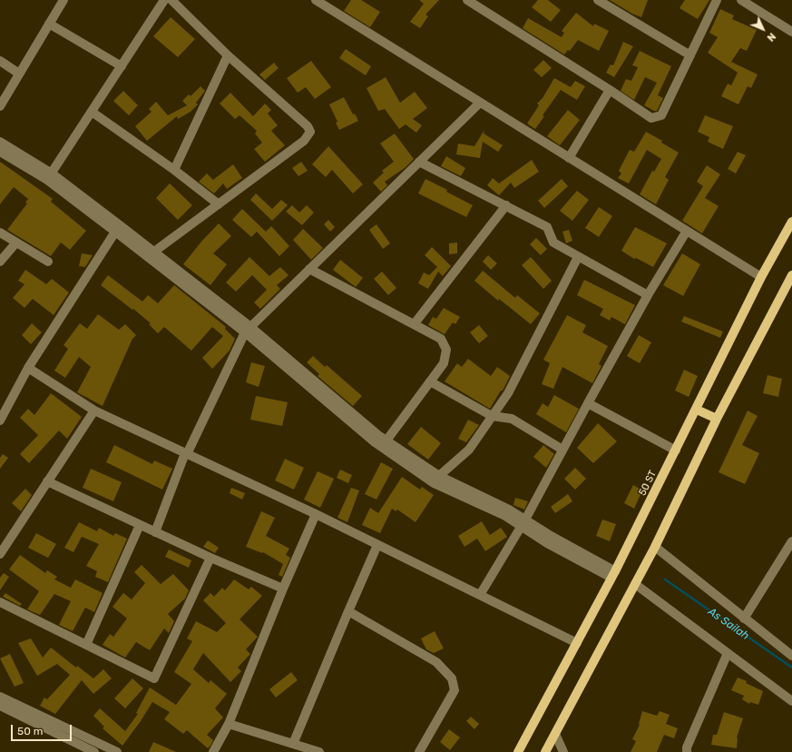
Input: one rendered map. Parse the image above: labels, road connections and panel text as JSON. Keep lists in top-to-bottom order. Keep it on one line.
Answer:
{"streets":{"main road":["50 ST"]},"water":["As Sailah"],"scale_bar":"50 m","north":"bottom right"}
